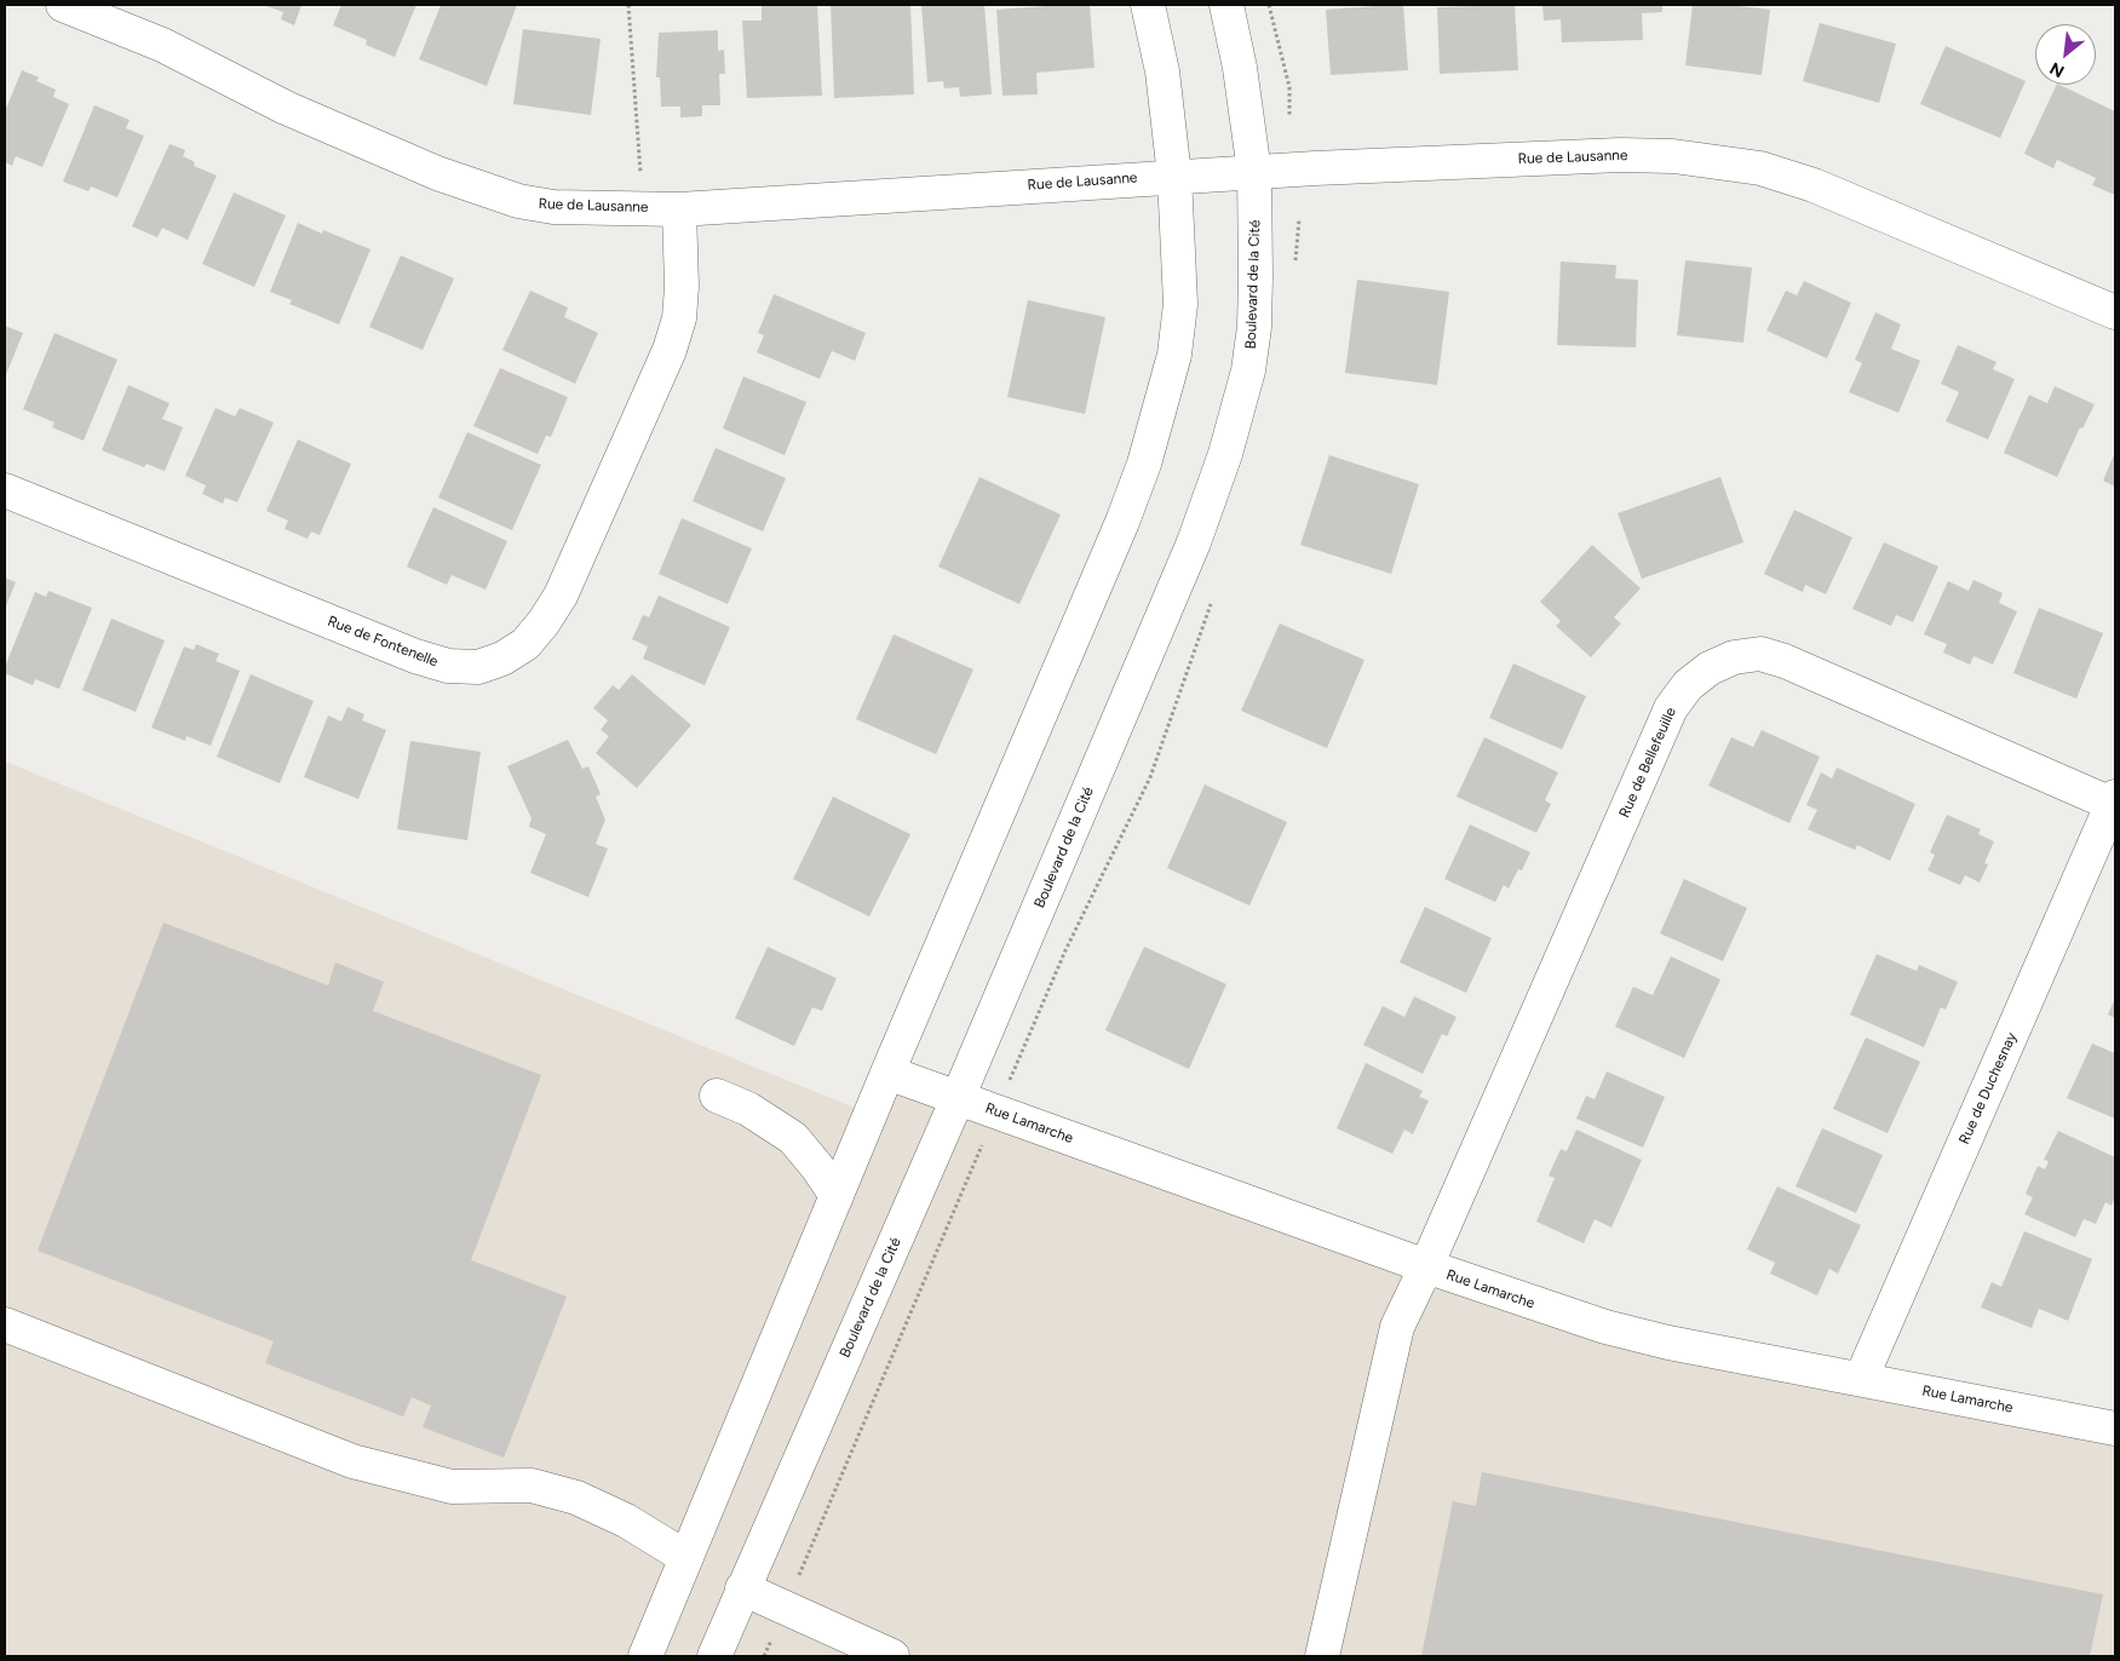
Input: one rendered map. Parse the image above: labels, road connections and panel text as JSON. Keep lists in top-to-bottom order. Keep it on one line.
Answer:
{"streets":{"street":["Rue de Lausanne","Boulevard de la Cité","Rue de Fontenelle","Rue de Bellefeuille","Rue de Duchesnay","Rue Lamarche"]},"crossings":[["Rue de Lausanne","Boulevard de la Cité"],["Rue de Lausanne","Rue de Fontenelle"],["Boulevard de la Cité","Rue Lamarche"],["Rue de Bellefeuille","Rue de Duchesnay"],["Rue de Bellefeuille","Rue Lamarche"],["Rue de Duchesnay","Rue Lamarche"]],"north":"bottom left"}
